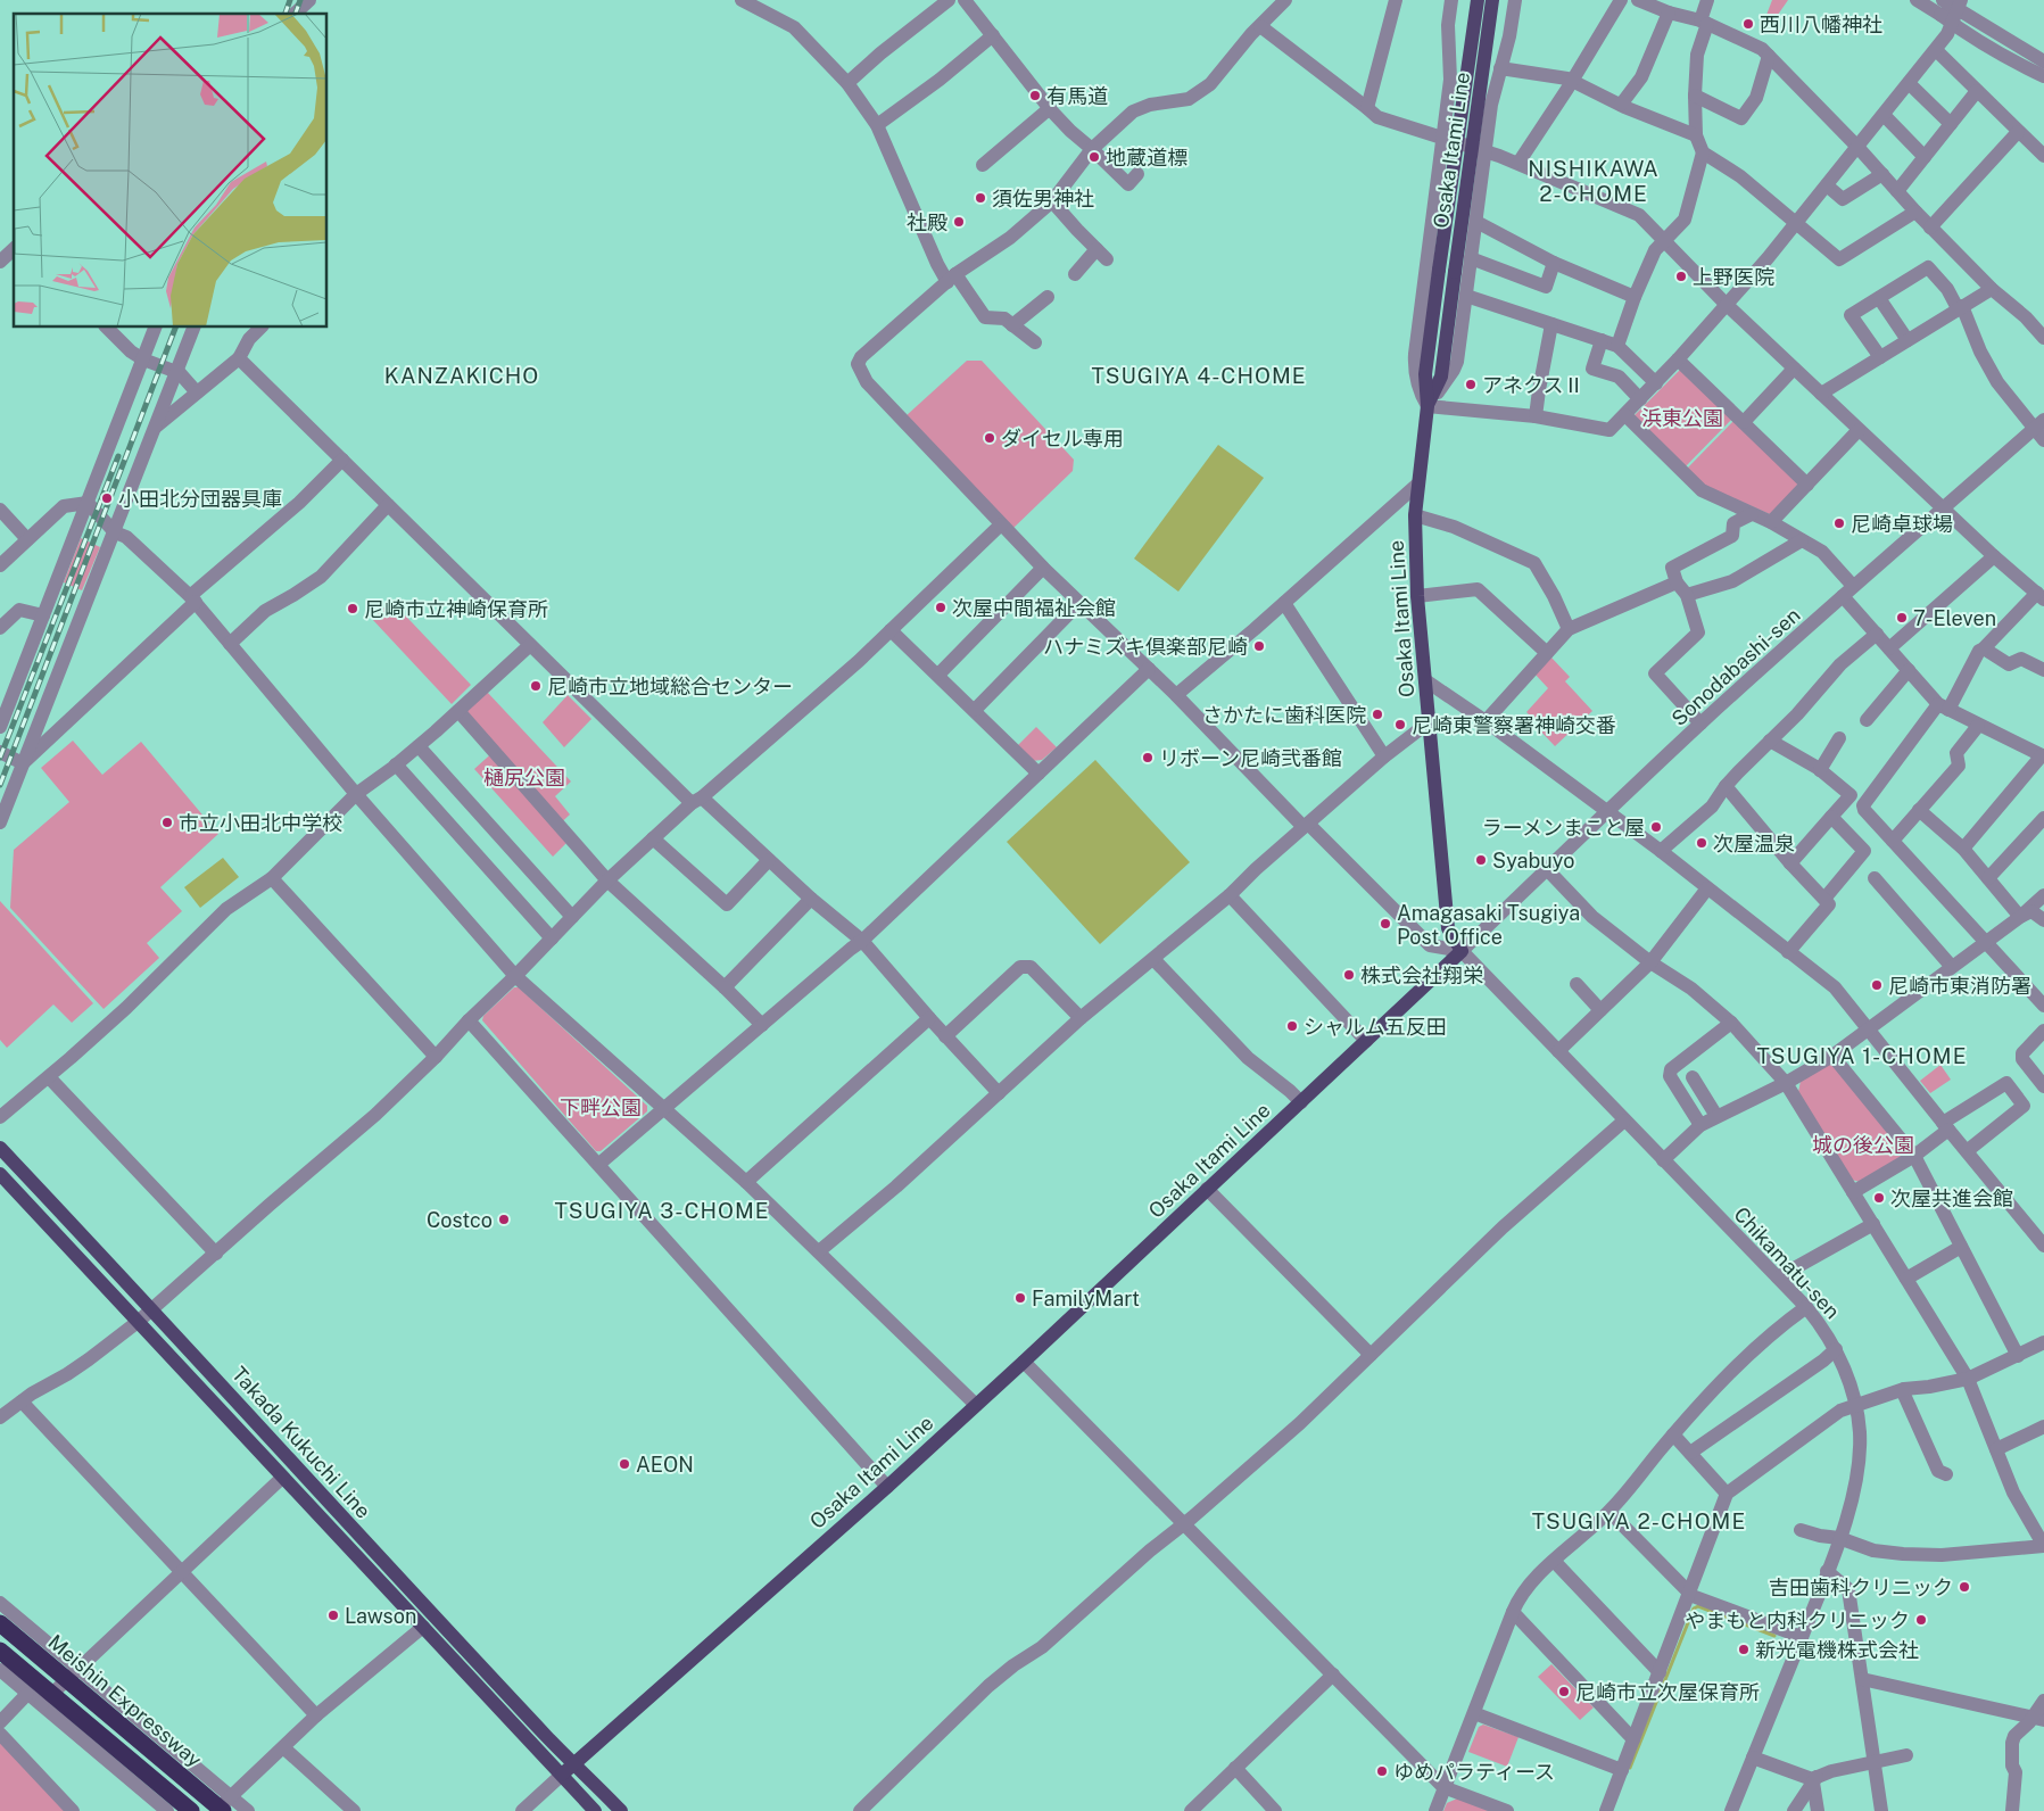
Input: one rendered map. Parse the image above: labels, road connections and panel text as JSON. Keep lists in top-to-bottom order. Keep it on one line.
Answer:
{"streets":{"highway":["Meishin Expressway"],"main road":["Osaka Itami Line","Takada Kukuchi Line"],"street":["Sonodabashi-sen","Chikamatu-sen"]},"crossings":[["Osaka Itami Line","Sonodabashi-sen"],["Osaka Itami Line","Chikamatu-sen"],["Osaka Itami Line","Takada Kukuchi Line"],["Sonodabashi-sen","Chikamatu-sen"]],"districts":["NISHIKAWA 2-CHOME","KANZAKICHO","TSUGIYA 4-CHOME","TSUGIYA 1-CHOME","TSUGIYA 3-CHOME","TSUGIYA 2-CHOME"],"parks":["浜東公園","樋尻公園","下畔公園","城の後公園"],"places":["西川八幡神社","有馬道","地蔵道標","須佐男神社","社殿","上野医院","アネクスⅡ","ダイセル専用","小田北分団器具庫","尼崎卓球場","次屋中間福祉会館","尼崎市立神崎保育所","7-Eleven","ハナミズキ倶楽部尼崎","尼崎市立地域総合センター","さかたに歯科医院","尼崎東警察署神崎交番","リボーン尼崎弐番館","市立小田北中学校","ラーメンまこと屋","次屋温泉","Syabuyo","Amagasaki Tsugiya Post Office","株式会社翔栄","尼崎市東消防署","シャルム五反田","次屋共進会館","Costco","FamilyMart","AEON","吉田歯科クリニック","Lawson","やまもと内科クリニック","新光電機株式会社","尼崎市立次屋保育所","ゆめパラティース"]}
